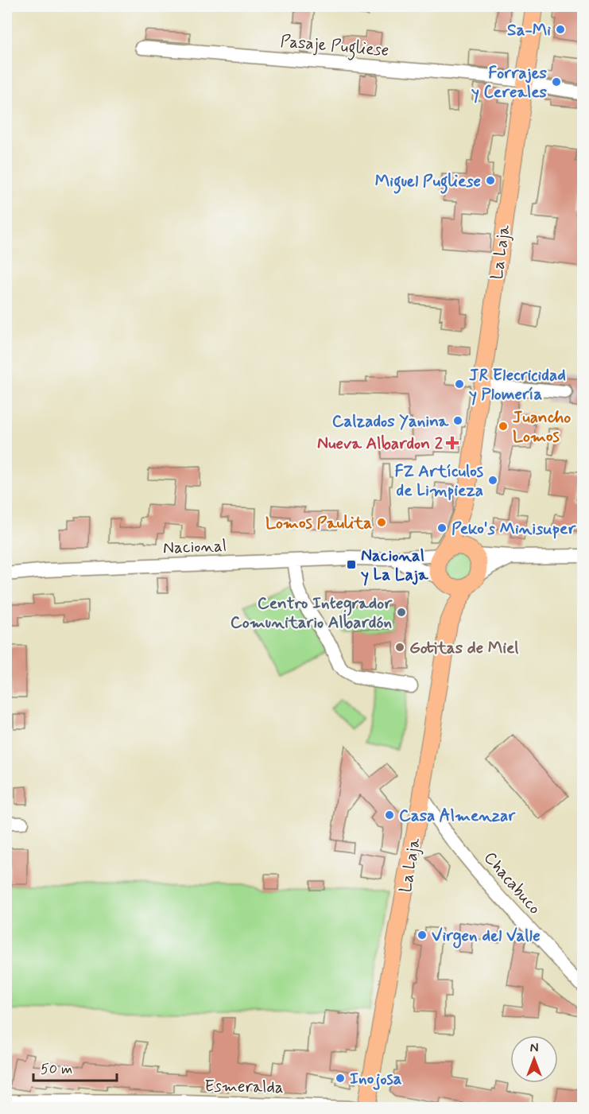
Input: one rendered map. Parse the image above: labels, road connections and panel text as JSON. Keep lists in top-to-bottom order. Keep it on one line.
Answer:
{"streets":{"main road":["La Laja"],"street":["Pasaje Pugliese","Nacional","Chacabuco","Esmeralda"]},"crossings":[["Pasaje Pugliese","La Laja"],["La Laja","Nacional"],["La Laja","Chacabuco"],["La Laja","Esmeralda"]],"places":{"other":["Sa-Mi","Forrajes y Cereales","Miguel Pugliese","JR Elecricidad y Plomería","Calzados Yanina","Juancho Lomos","FZ Artículos de Limpieza","Lomos Paulita","Peko's Minisuper","Centro Integrador Comunitario Albardón","Gotitas de Miel","Casa Almenzar","Virgen del Valle","Inojosa"],"health":["Nueva Albardon 2"],"transit":["Nacional y La Laja"]},"scale_bar":"50 m","north":"top"}
